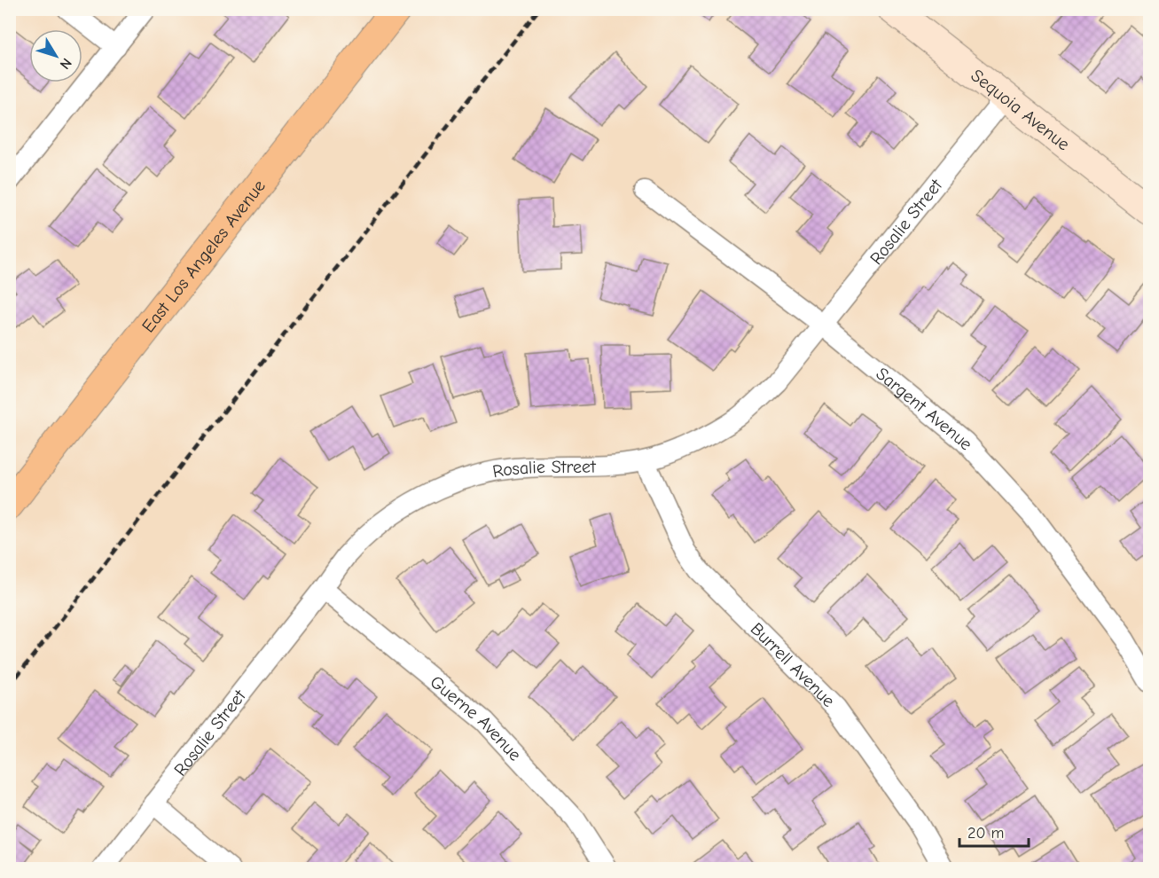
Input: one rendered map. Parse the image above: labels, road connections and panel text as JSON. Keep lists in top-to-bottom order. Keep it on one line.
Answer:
{"streets":{"main road":["Sequoia Avenue","East Los Angeles Avenue"],"street":["Rosalie Street","Sargent Avenue","Burrell Avenue","Guerne Avenue"]},"crossings":[["Sequoia Avenue","Rosalie Street"],["Rosalie Street","Sargent Avenue"],["Rosalie Street","Burrell Avenue"],["Rosalie Street","Guerne Avenue"]],"scale_bar":"20 m","north":"bottom right"}
